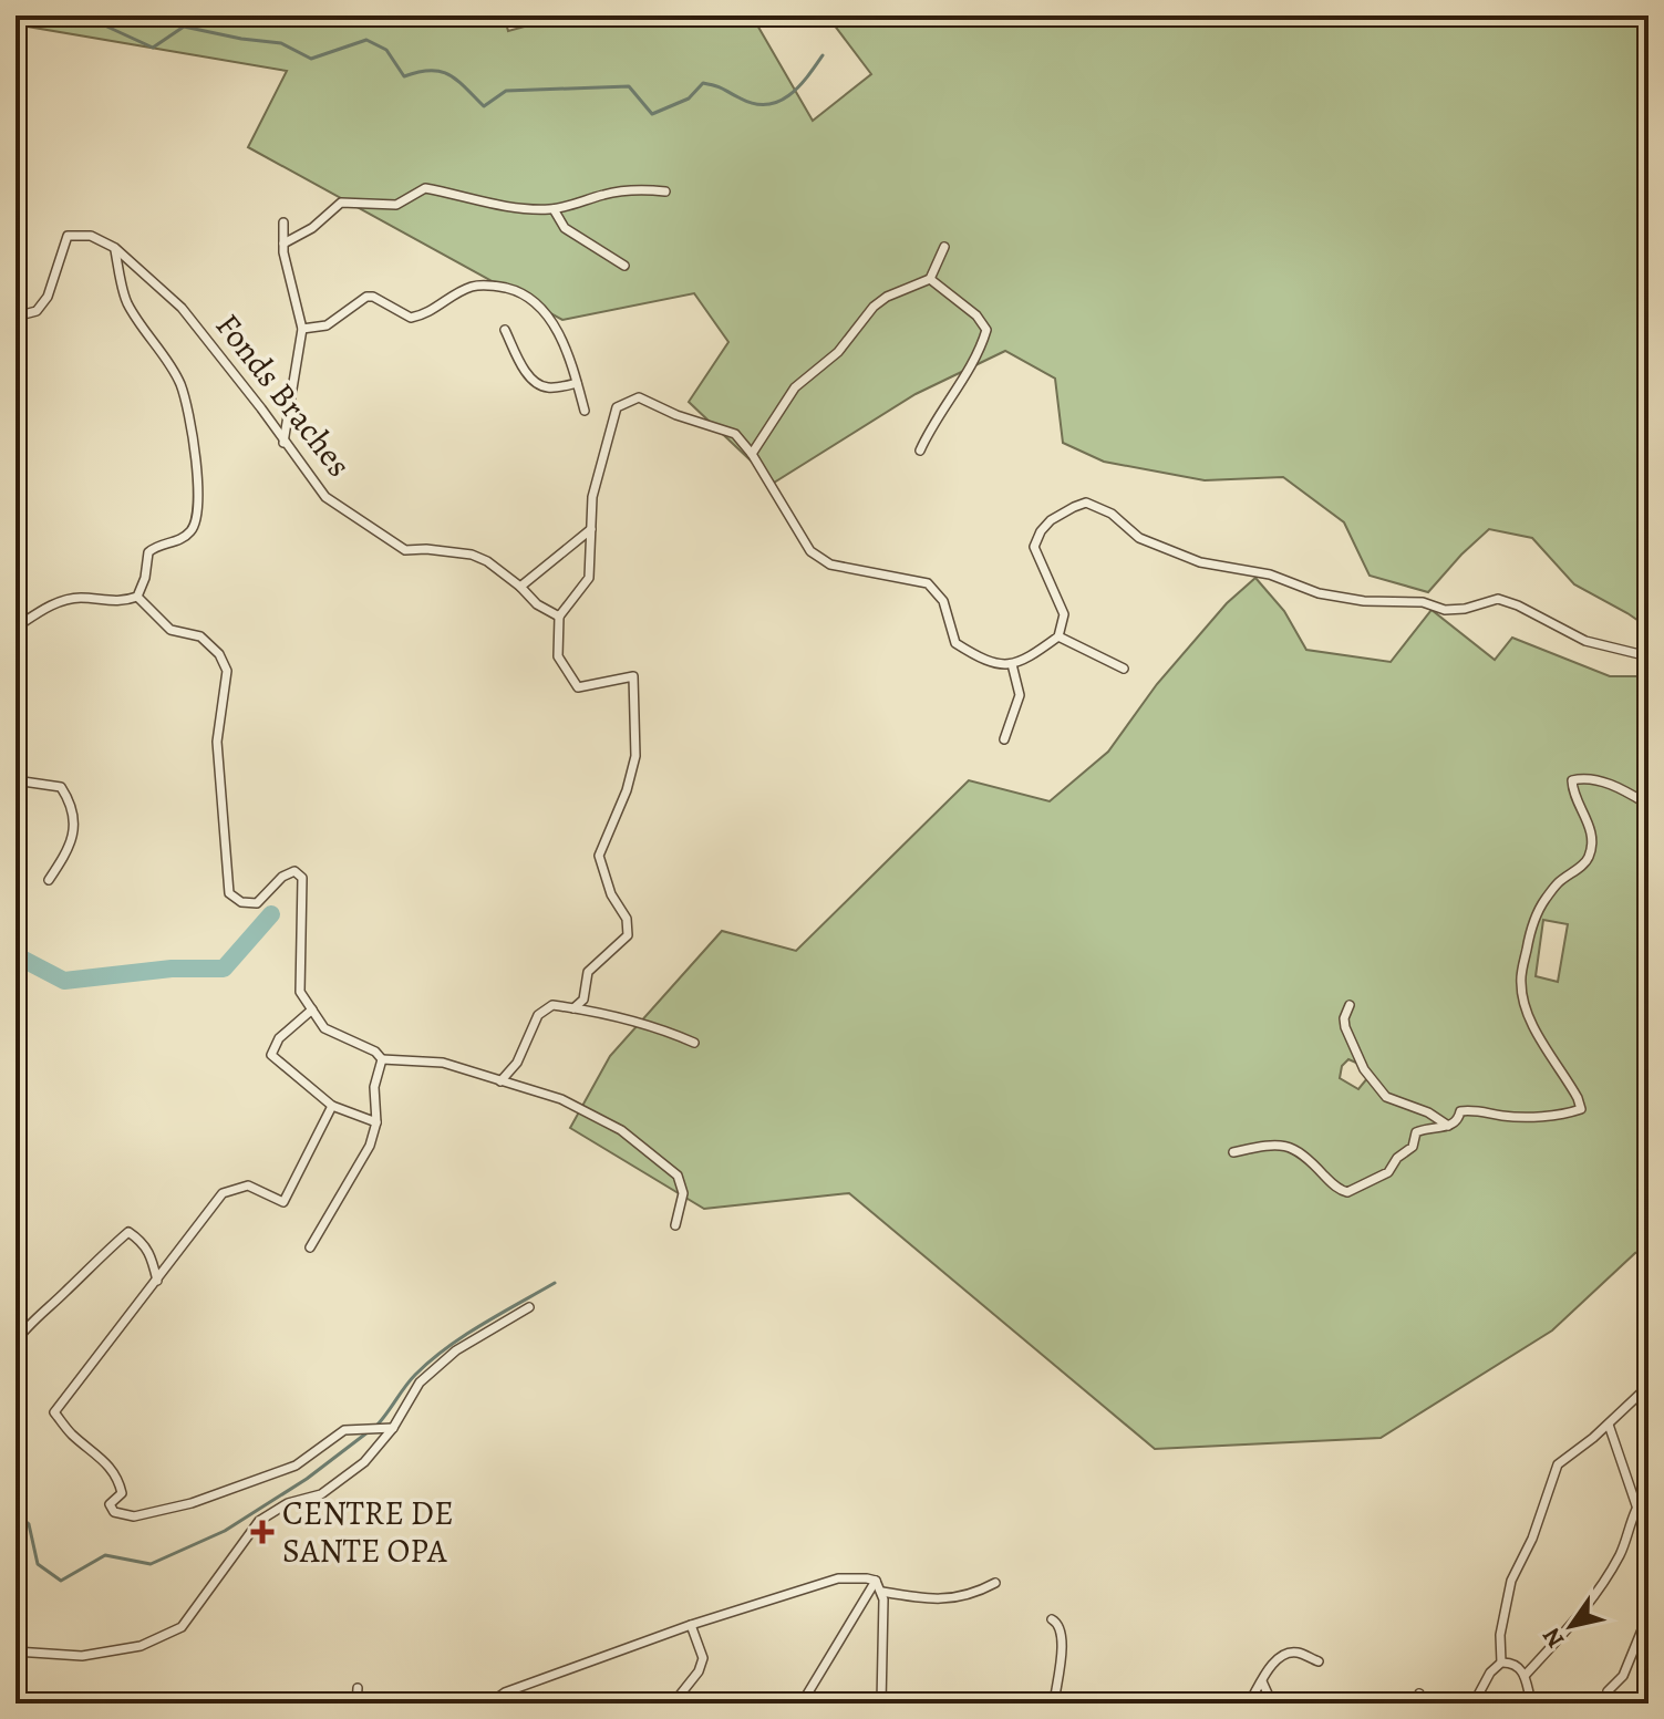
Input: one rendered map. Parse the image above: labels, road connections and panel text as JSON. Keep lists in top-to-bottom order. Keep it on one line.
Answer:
{"streets":{"street":["Fonds Braches"]},"places":{"health":["CENTRE DE SANTE OPA"]},"north":"bottom left"}
